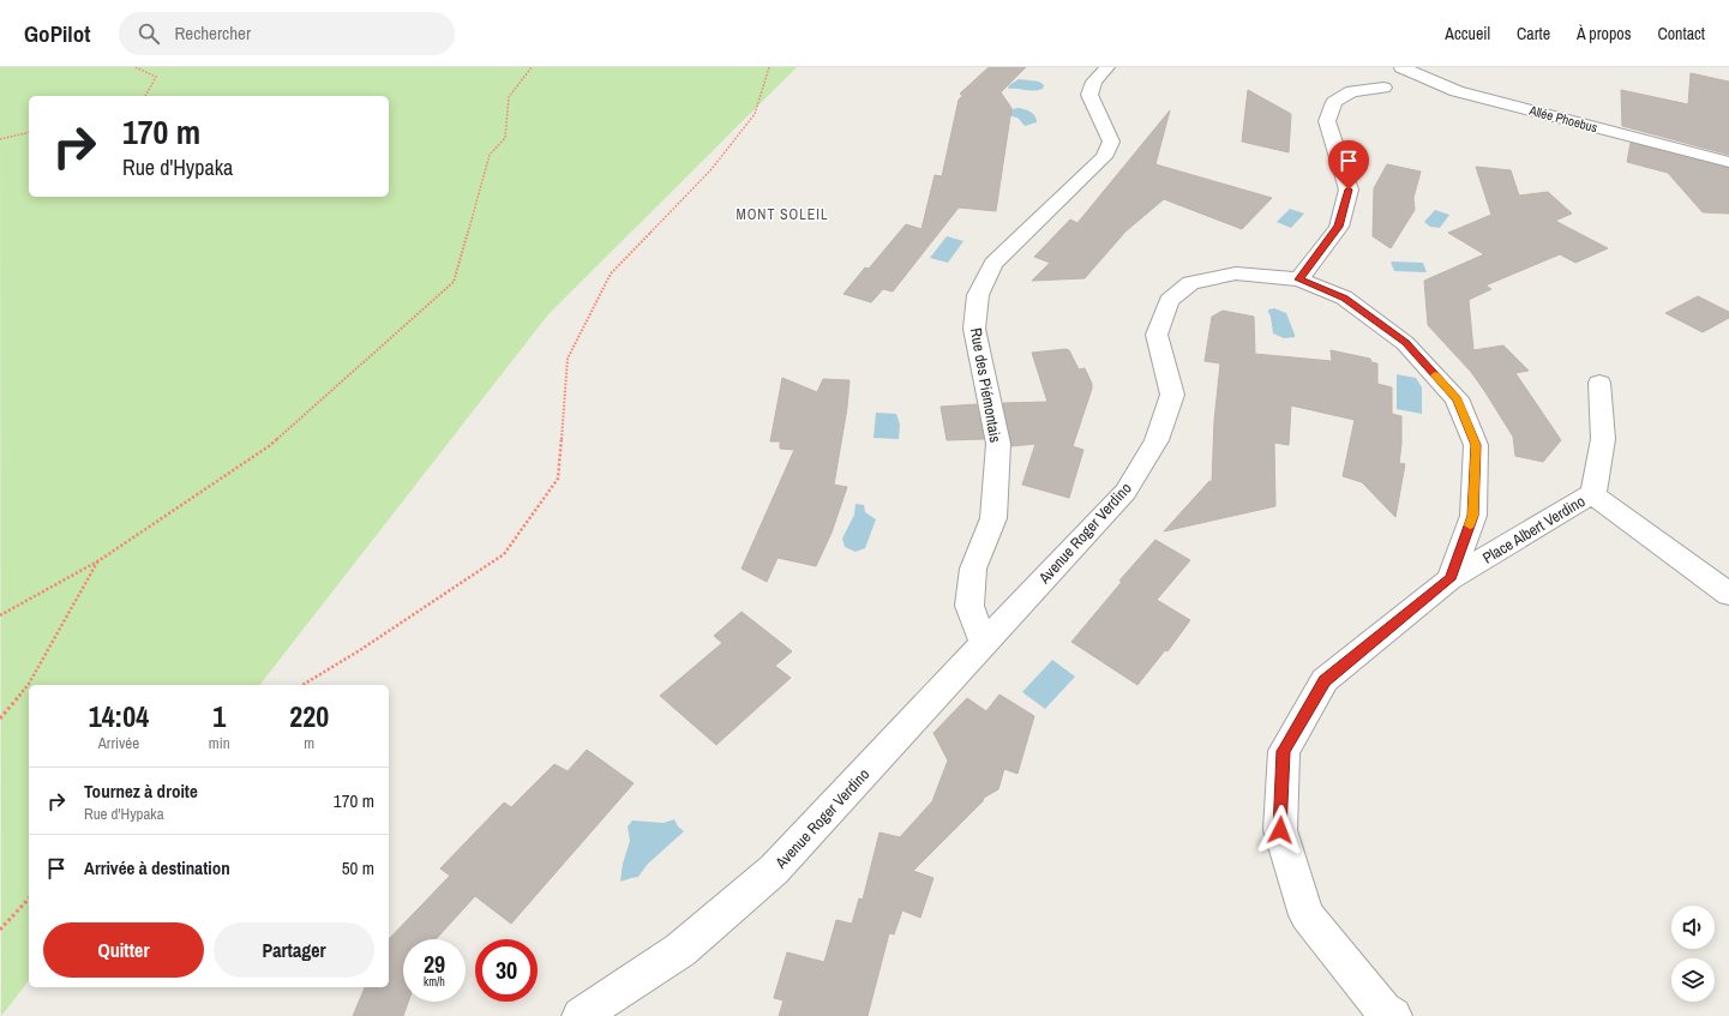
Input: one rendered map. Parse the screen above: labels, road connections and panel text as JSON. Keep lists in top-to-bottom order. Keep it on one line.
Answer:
{"streets":{"street":["Allée Phoebus","Rue des Piémontais","Place Albert Verdino","Avenue Roger Verdino"]},"crossings":[["Rue des Piémontais","Avenue Roger Verdino"],["Place Albert Verdino","Avenue Roger Verdino"]],"districts":["MONT SOLEIL"],"page":{"header":"GoPilot","search":"Rechercher","nav":["Accueil","Carte","À propos","Contact"],"turn":["170 m","Rue d'Hypaka"],"eta":["14:04","Arrivée","1","min","220","m"],"list":[{"name":"Tournez à droite","note":"Rue d'Hypaka","value":"170 m"},{"name":"Arrivée à destination","value":"50 m"}],"buttons":["Quitter","Partager"],"speed":"29 km/h","limit":"30"}}
